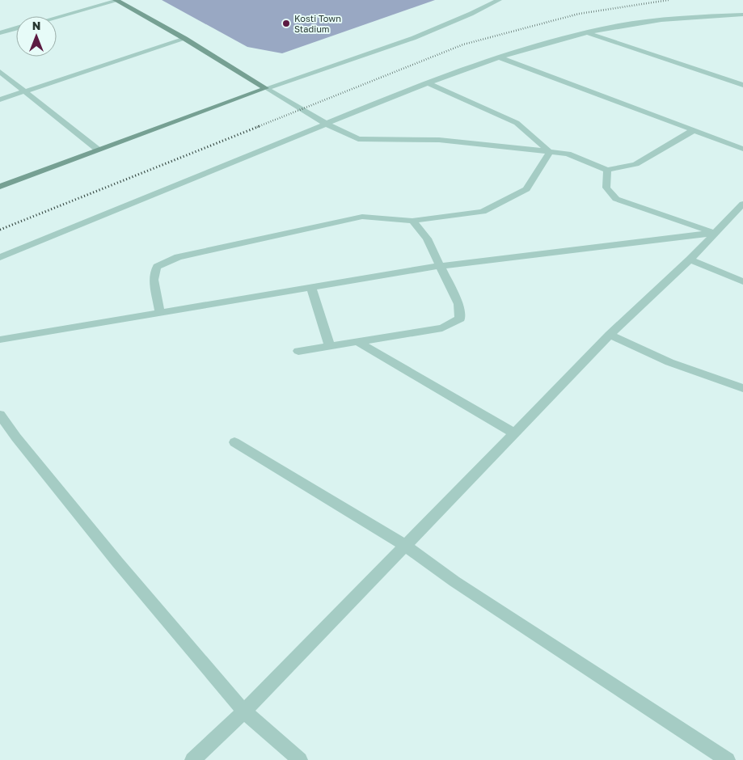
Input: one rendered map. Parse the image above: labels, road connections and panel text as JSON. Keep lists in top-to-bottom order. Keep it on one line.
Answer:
{"places":["Kosti Town Stadium"],"north":"top"}
